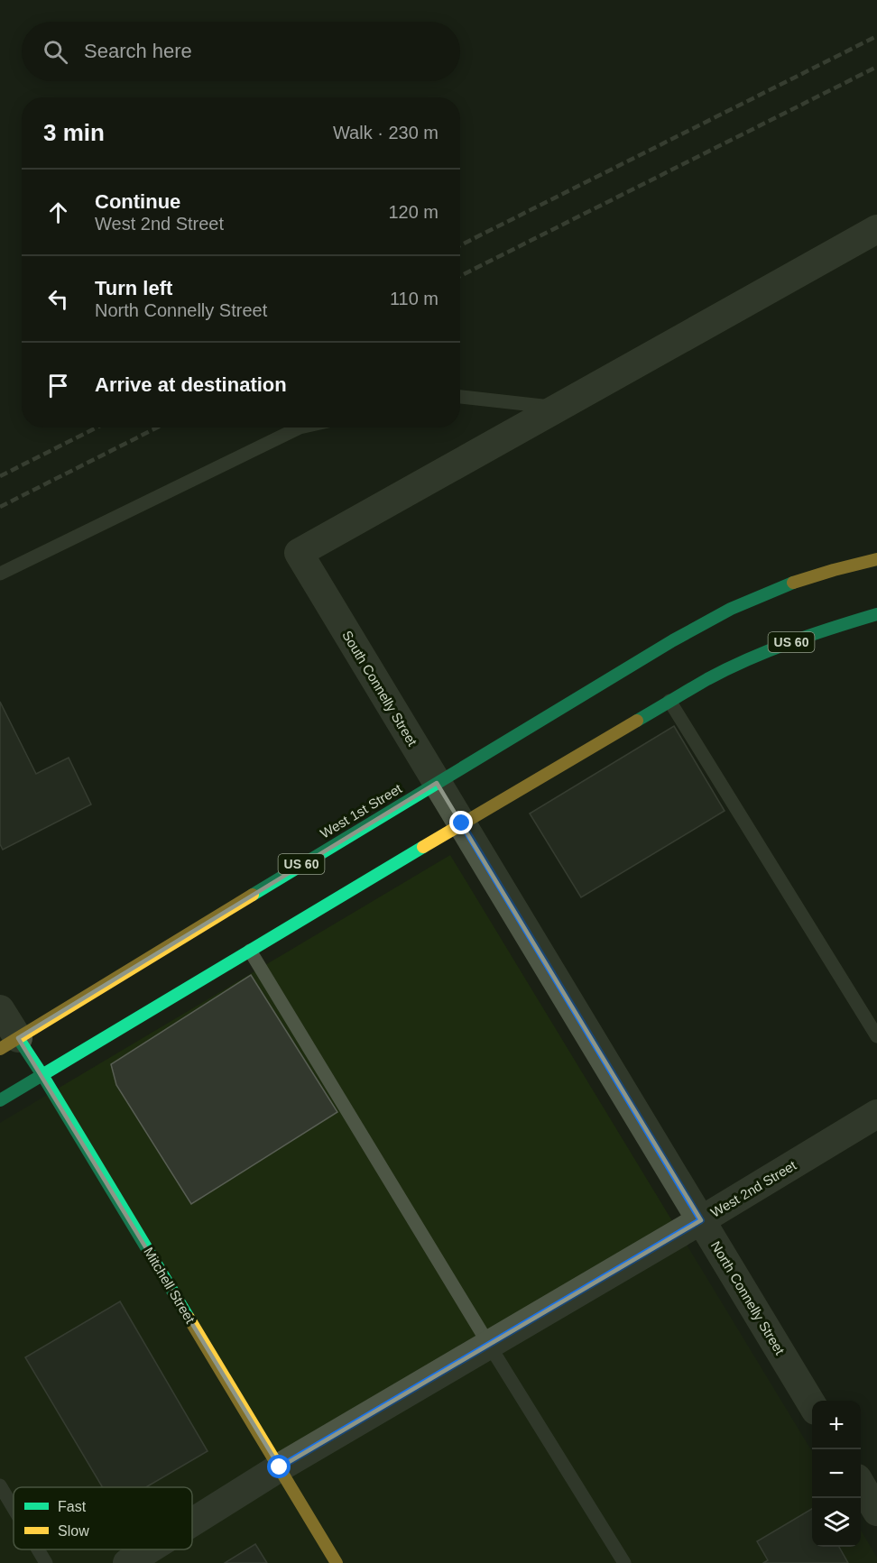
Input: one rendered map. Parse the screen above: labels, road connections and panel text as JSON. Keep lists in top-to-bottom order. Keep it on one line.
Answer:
{"streets":{"main road":["US 60","West 1st Street","Mitchell Street"],"street":["South Connelly Street","West 2nd Street","North Connelly Street"]},"crossings":[["US 60","South Connelly Street"],["US 60","Mitchell Street"],["US 60","North Connelly Street"],["South Connelly Street","West 1st Street"],["South Connelly Street","North Connelly Street"],["West 1st Street","Mitchell Street"],["West 2nd Street","Mitchell Street"],["West 2nd Street","North Connelly Street"]],"legend":["Fast","Slow"],"page":{"search":"Search here","heading":["3 min","Walk · 230 m"],"list":[["Continue","West 2nd Street","120 m"],["Turn left","North Connelly Street","110 m"],"Arrive at destination"],"map_buttons":["+","−"]}}
